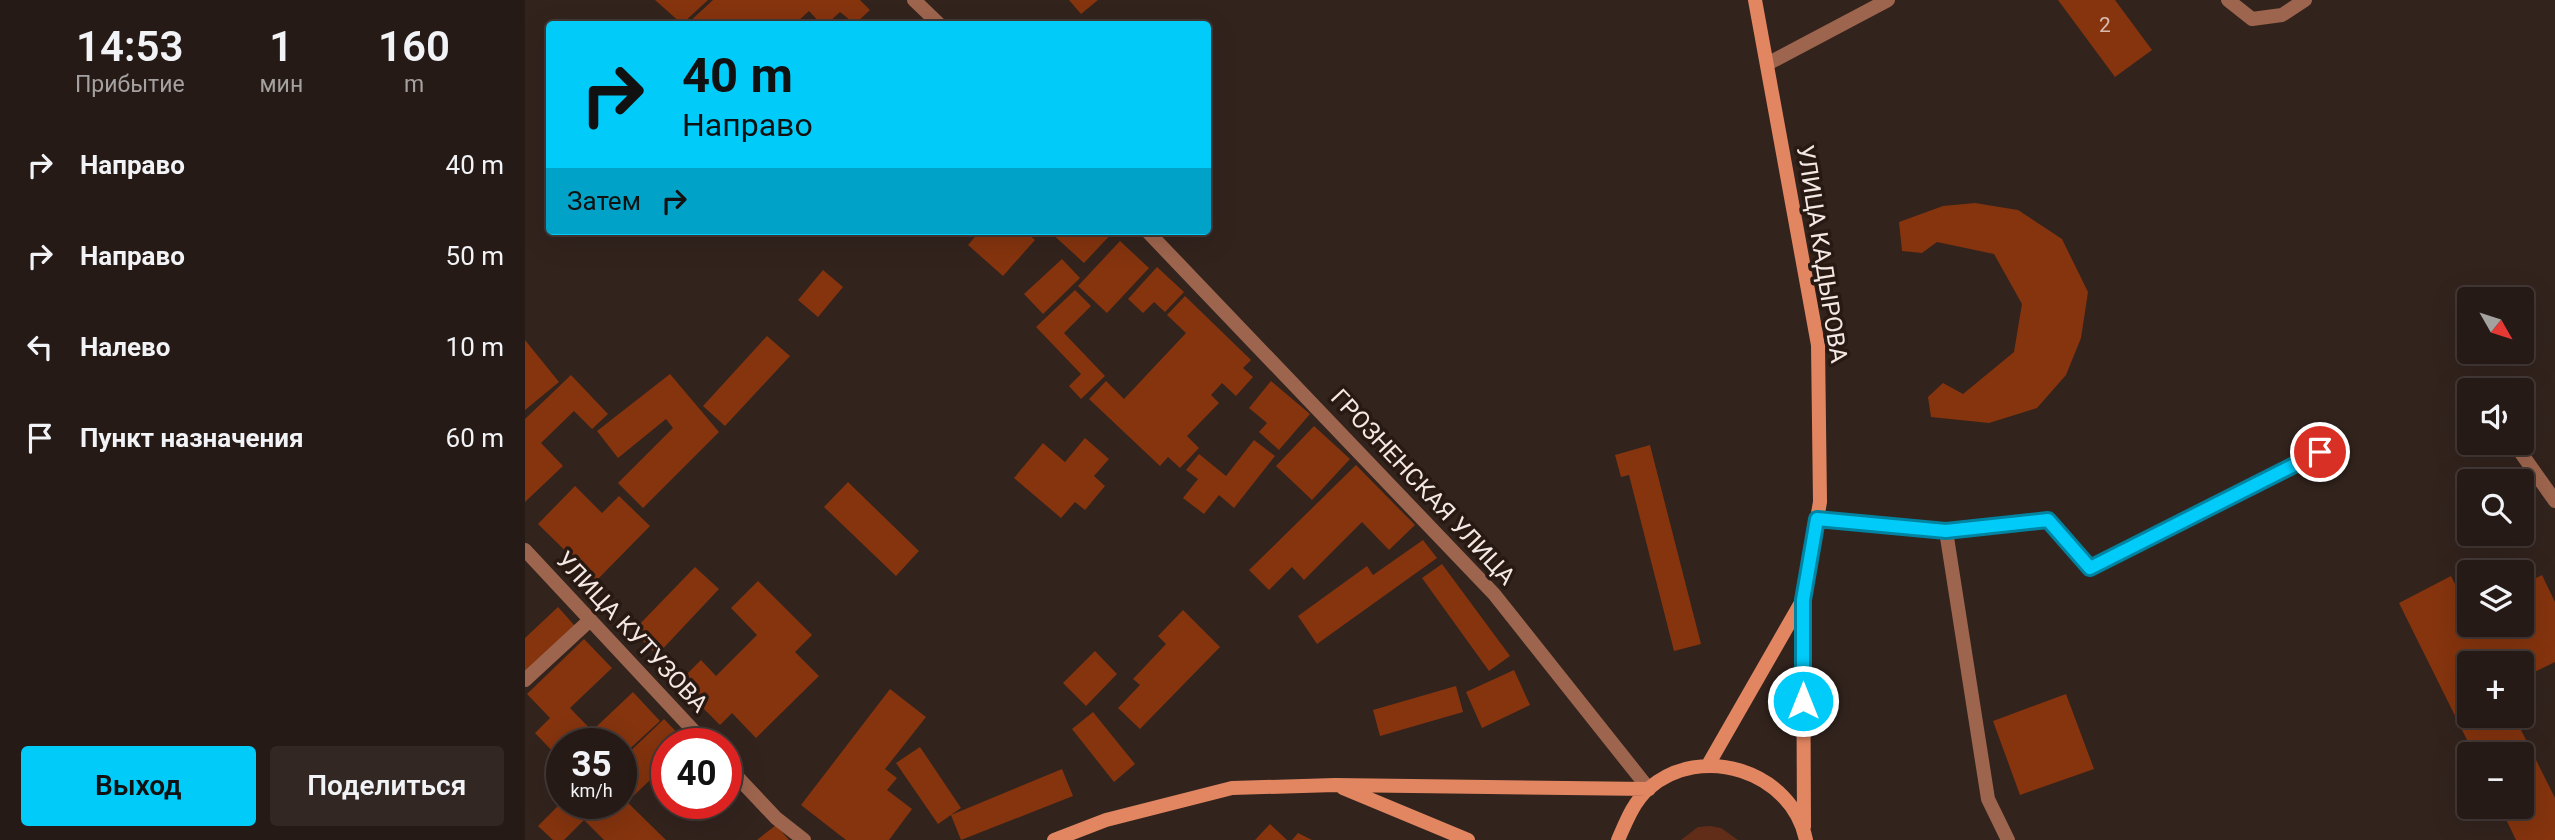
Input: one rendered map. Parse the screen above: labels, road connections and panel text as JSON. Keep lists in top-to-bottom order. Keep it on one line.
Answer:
{"streets":{"street":["УЛИЦА КАДЫРОВА","ГРОЗНЕНСКАЯ УЛИЦА","УЛИЦА КУТУЗОВА"]},"house_numbers":["2"],"north":"bottom right","page":{"eta":["14:53","Прибытие","1","мин","160","m"],"turn":["40 m","Направо"],"list":[{"name":"Направо","value":"40 m"},{"name":"Направо","value":"50 m"},{"name":"Налево","value":"10 m"},{"name":"Пункт назначения","value":"60 m"}],"then":"Затем","map_buttons":["+","−"],"speed":"35 km/h","limit":"40","buttons":["Выход","Поделиться"]}}
